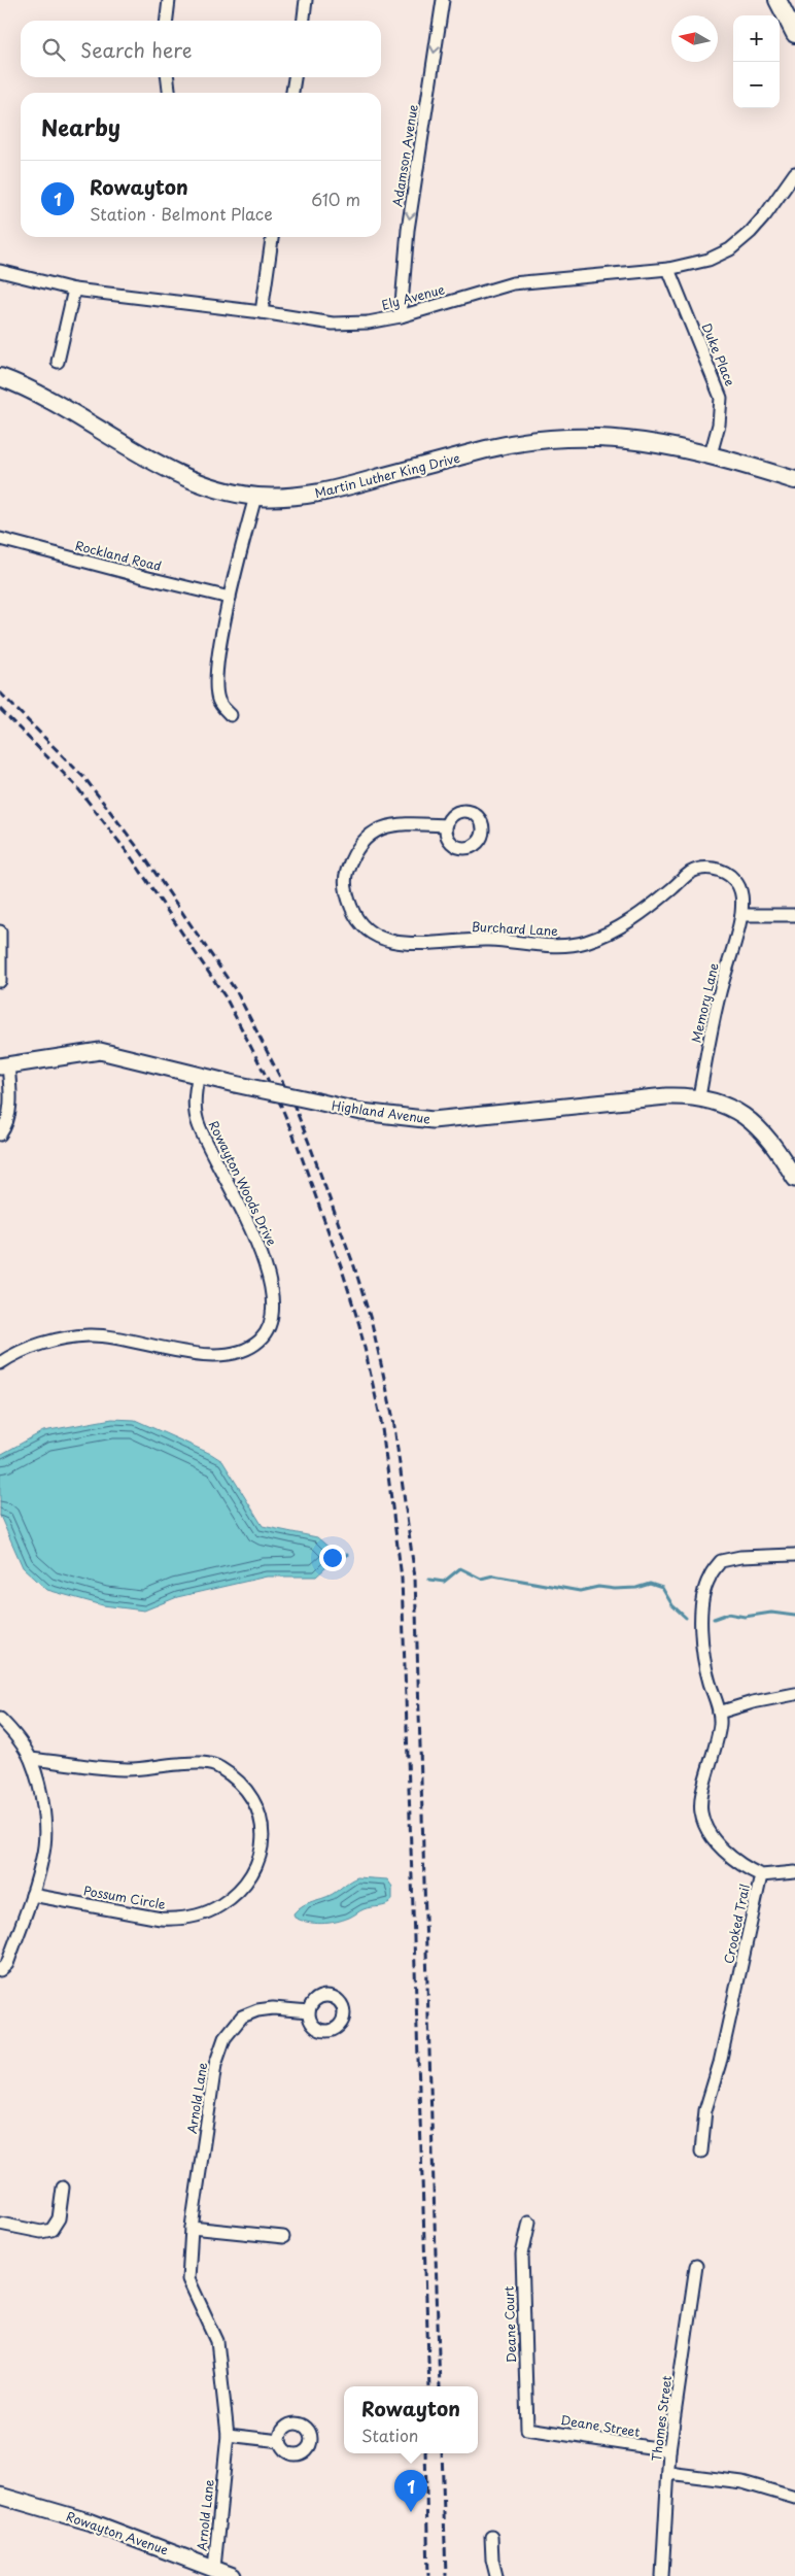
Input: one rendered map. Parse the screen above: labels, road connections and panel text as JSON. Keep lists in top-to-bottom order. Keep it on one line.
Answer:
{"streets":{"main road":["Martin Luther King Drive"],"street":["Adamson Avenue","Ely Avenue","Duke Place","Rockland Road","Burchard Lane","Memory Lane","Highland Avenue","Rowayton Woods Drive","Possum Circle","Crooked Trail","Arnold Lane","Deane Court","Thomes Street","Deane Street","Rowayton Avenue"]},"crossings":[["Adamson Avenue","Ely Avenue"],["Ely Avenue","Duke Place"],["Duke Place","Martin Luther King Drive"],["Burchard Lane","Memory Lane"],["Memory Lane","Highland Avenue"],["Highland Avenue","Rowayton Woods Drive"],["Arnold Lane","Rowayton Avenue"],["Deane Court","Deane Street"],["Thomes Street","Deane Street"]],"one_way":["Adamson Avenue"],"north":"left","page":{"map_buttons":["+","−"],"search":"Search here","heading":"Nearby","list":[{"mark":"1","name":"Rowayton","note":"Station · Belmont Place","value":"610 m"}],"popup":["Rowayton","Station"],"pins":"1"}}
